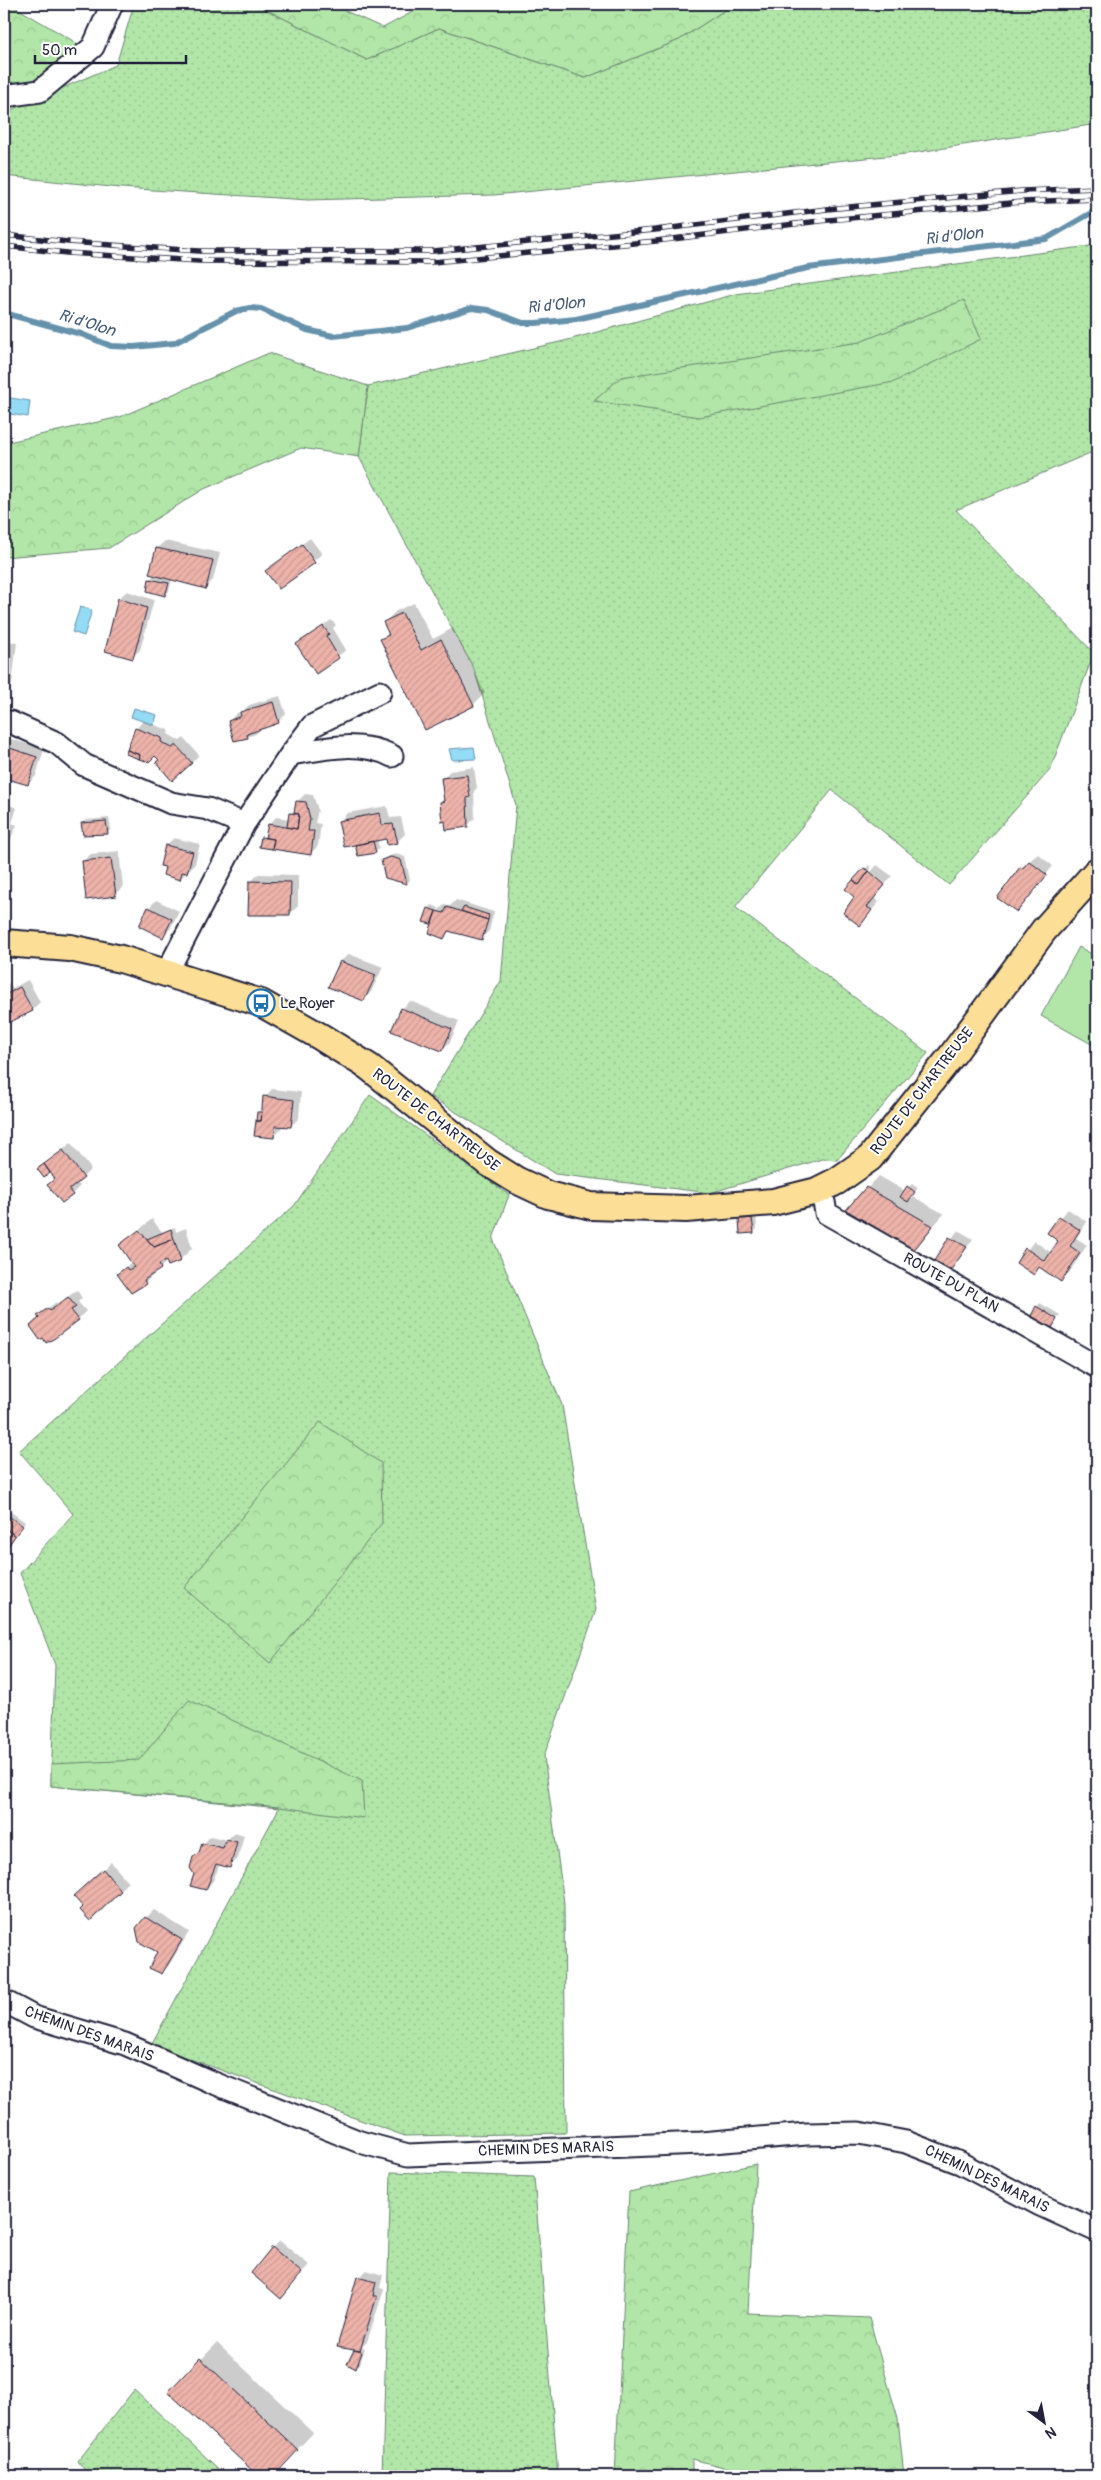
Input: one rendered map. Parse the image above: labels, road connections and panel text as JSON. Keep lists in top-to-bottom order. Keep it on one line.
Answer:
{"streets":{"main road":["ROUTE DE CHARTREUSE"],"street":["ROUTE DU PLAN","CHEMIN DES MARAIS"]},"crossings":[["ROUTE DE CHARTREUSE","ROUTE DU PLAN"]],"water":["Ri d'Olon"],"places":{"bus stop":["Le Royer"]},"scale_bar":"50 m","north":"bottom right"}
